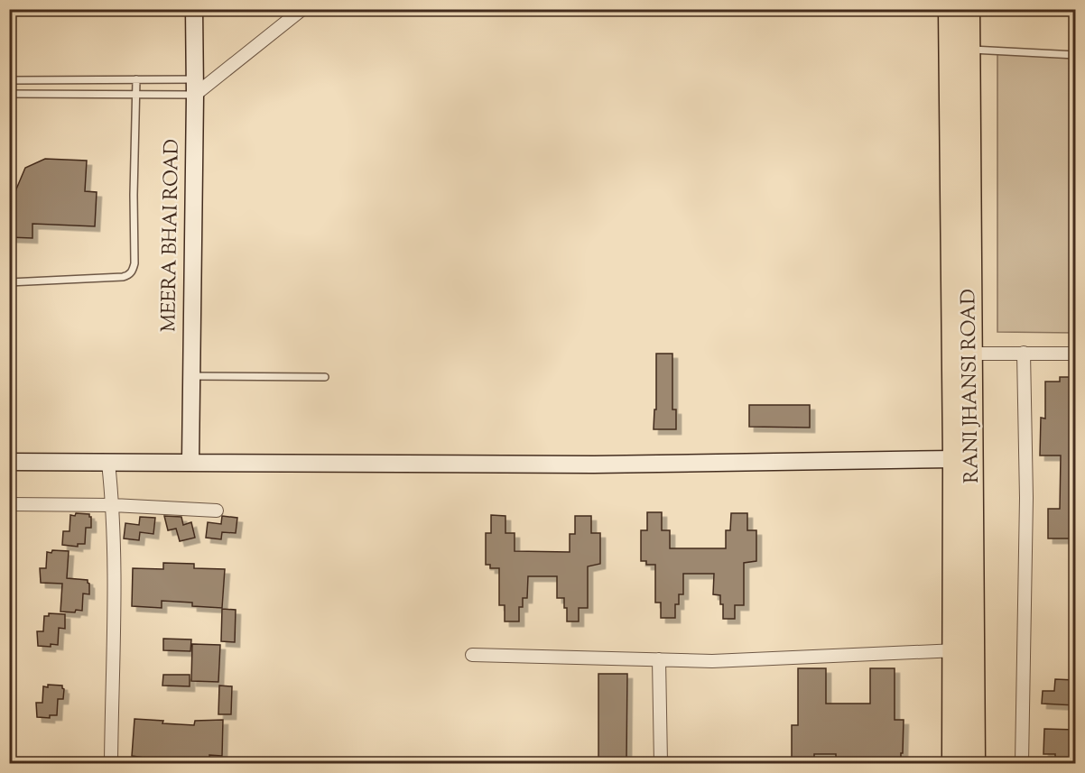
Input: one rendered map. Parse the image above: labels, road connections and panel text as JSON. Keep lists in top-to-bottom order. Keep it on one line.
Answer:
{"streets":{"highway":["RANI JHANSI ROAD"],"street":["MEERA BHAI ROAD"]}}
